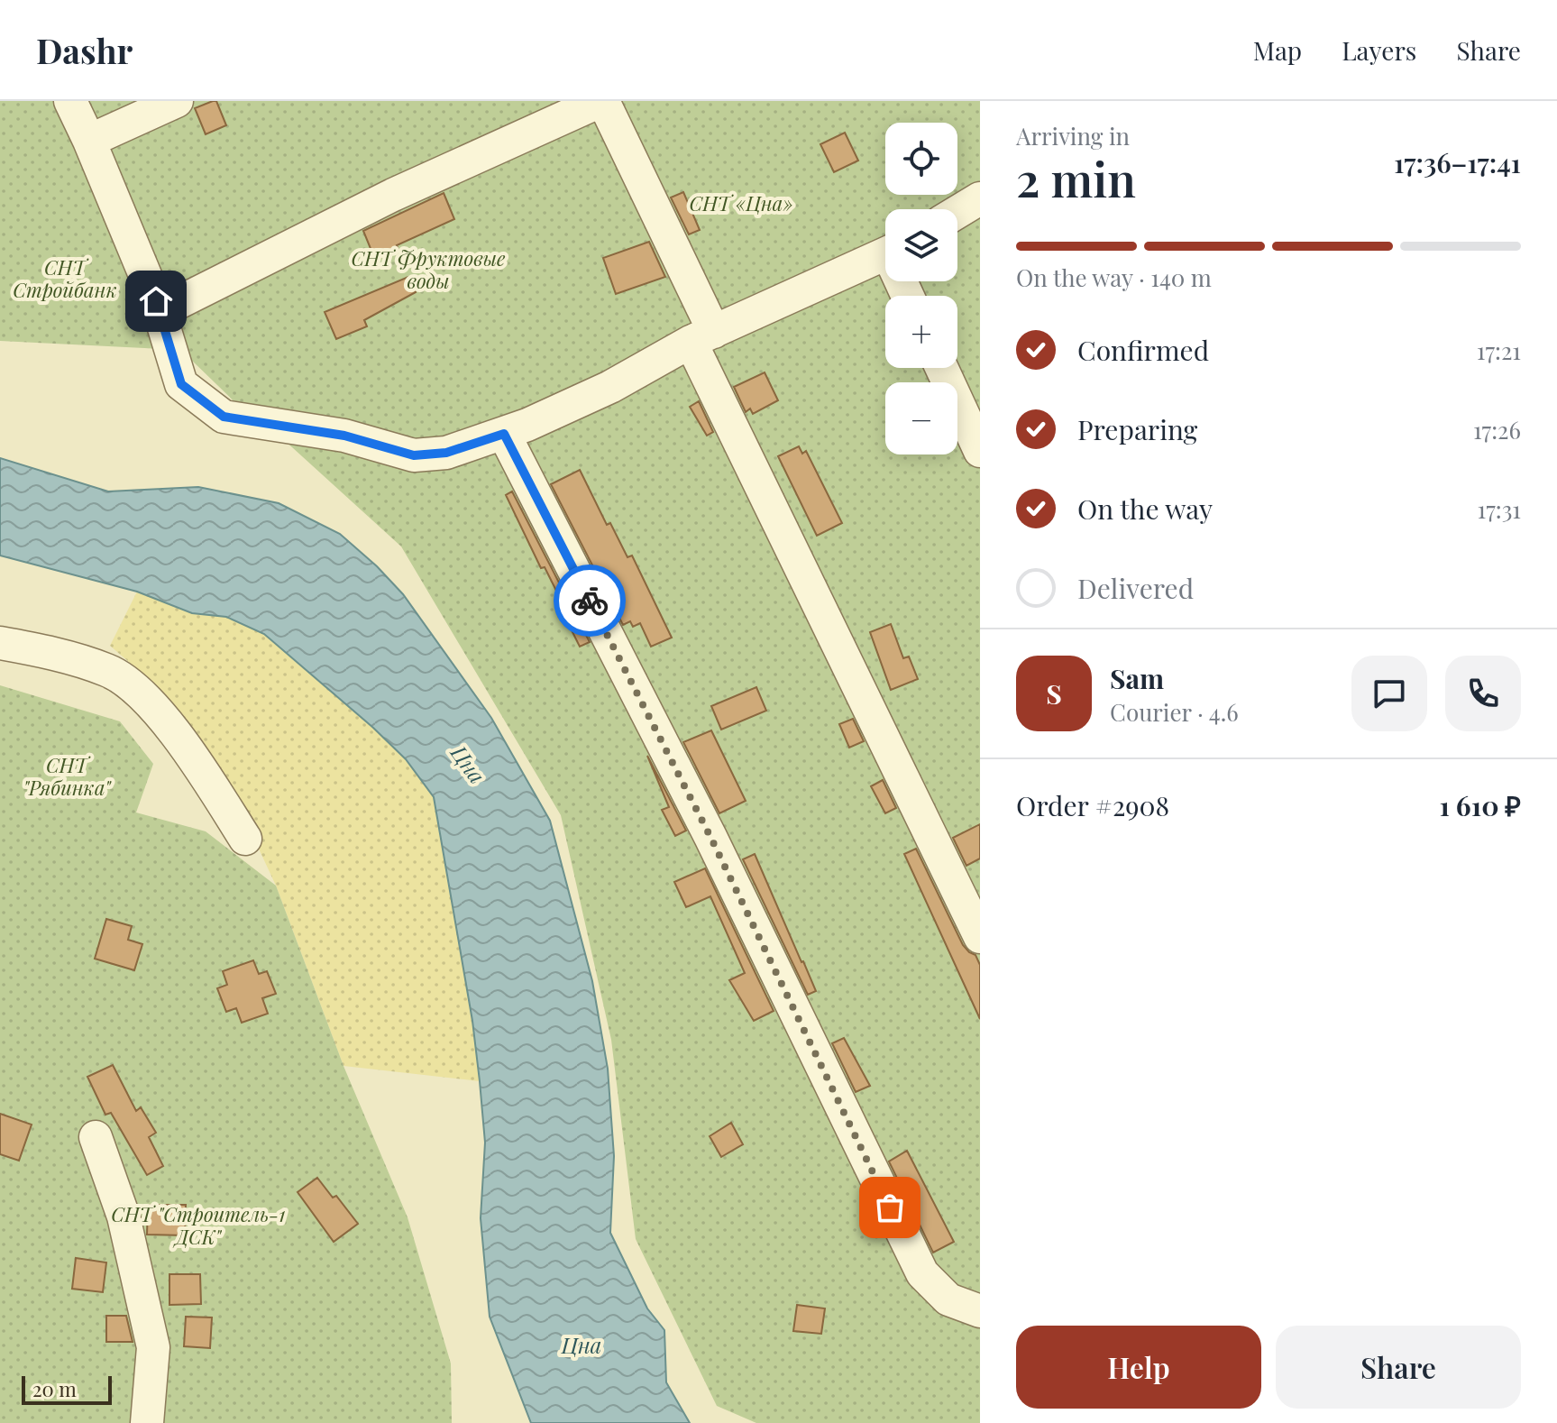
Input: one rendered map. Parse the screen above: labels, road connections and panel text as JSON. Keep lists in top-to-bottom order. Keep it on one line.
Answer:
{"water":["Цна"],"parks":["СНТ «Цна»","СНТ Фруктовые воды","СНТ Стройбанк","СНТ \"Рябинка\"","СНТ \"Строитель-1 ДСК\""],"scale_bar":"20 m","page":{"header":"Dashr","nav":["Map","Layers","Share"],"heading":["2 min","Arriving in","17:36–17:41"],"panel":["Sam","Courier · 4.6","Order #2908","1 610 ₽"],"map_buttons":["+","−"],"bar":"On the way · 140 m","list":[["Confirmed","17:21"],["Preparing","17:26"],["On the way","17:31"],"Delivered"],"round":"S","buttons":["Help","Share"],"scale":"20 m"}}
